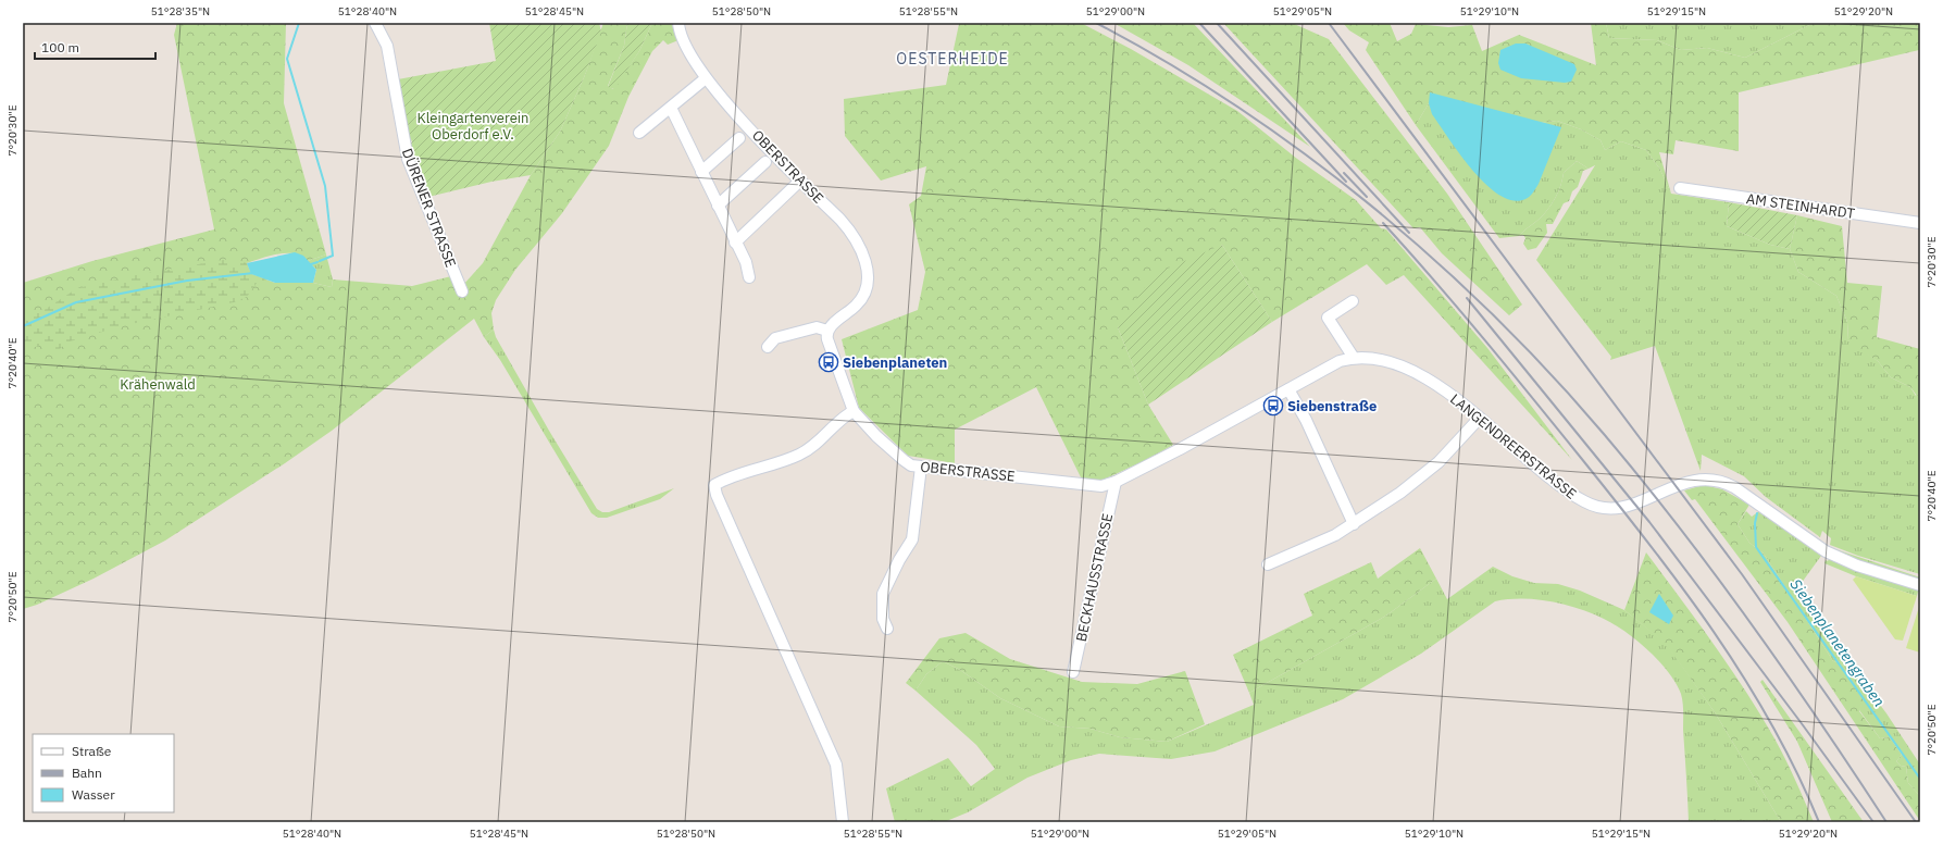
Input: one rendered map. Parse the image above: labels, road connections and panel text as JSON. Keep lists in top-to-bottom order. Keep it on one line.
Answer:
{"streets":{"street":["OBERSTRASSE","AM STEINHARDT","DÜRENER STRASSE","LANGENDREERSTRASSE","BECKHAUSSTRASSE"]},"crossings":[["OBERSTRASSE","LANGENDREERSTRASSE"],["OBERSTRASSE","BECKHAUSSTRASSE"]],"districts":["OESTERHEIDE"],"water":["Siebenplanetengraben"],"parks":["Kleingartenverein Oberdorf e.V.","Krähenwald"],"places":{"bus stop":["Siebenplaneten","Siebenstraße"]},"legend":["Straße","Bahn","Wasser"],"scale_bar":"100 m","coordinates":["51°28'35\"N","51°28'40\"N","51°28'45\"N","51°28'50\"N","51°28'55\"N","51°29'00\"N","51°29'05\"N","51°29'10\"N","51°29'15\"N","51°29'20\"N","7°20'30\"E","7°20'40\"E","7°20'50\"E"]}
